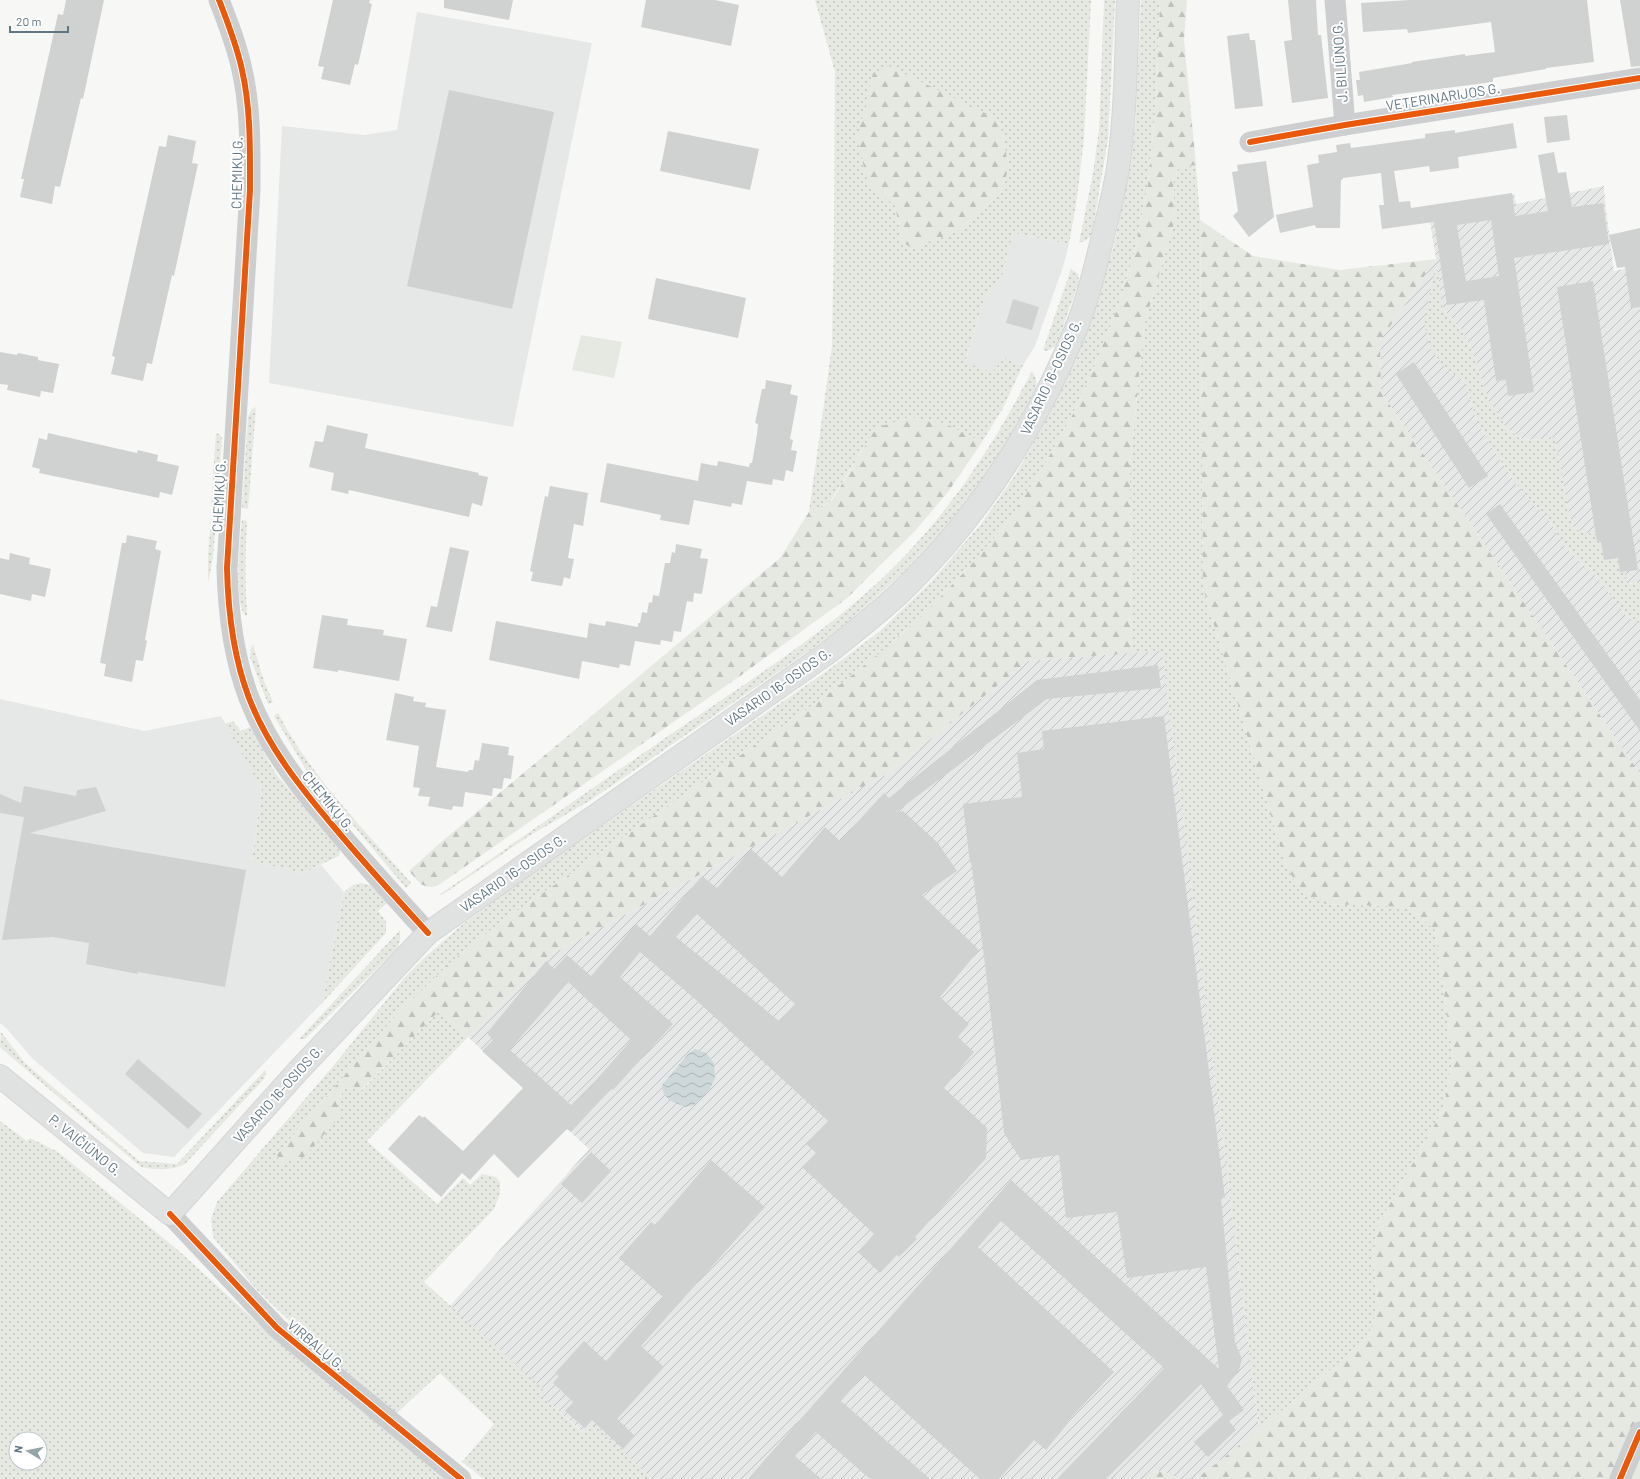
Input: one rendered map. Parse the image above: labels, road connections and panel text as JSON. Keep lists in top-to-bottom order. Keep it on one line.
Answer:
{"streets":{"main road":["VASARIO 16-OSIOS G.","P. VAIČIŪNO G."],"street":["J. BILIŪNO G.","VETERINARIJOS G.","CHEMIKŲ G.","VIRBALŲ G."]},"crossings":[["J. BILIŪNO G.","VETERINARIJOS G."],["CHEMIKŲ G.","VASARIO 16-OSIOS G."],["VASARIO 16-OSIOS G.","P. VAIČIŪNO G."],["VASARIO 16-OSIOS G.","VIRBALŲ G."],["P. VAIČIŪNO G.","VIRBALŲ G."]],"scale_bar":"20 m","north":"left"}
